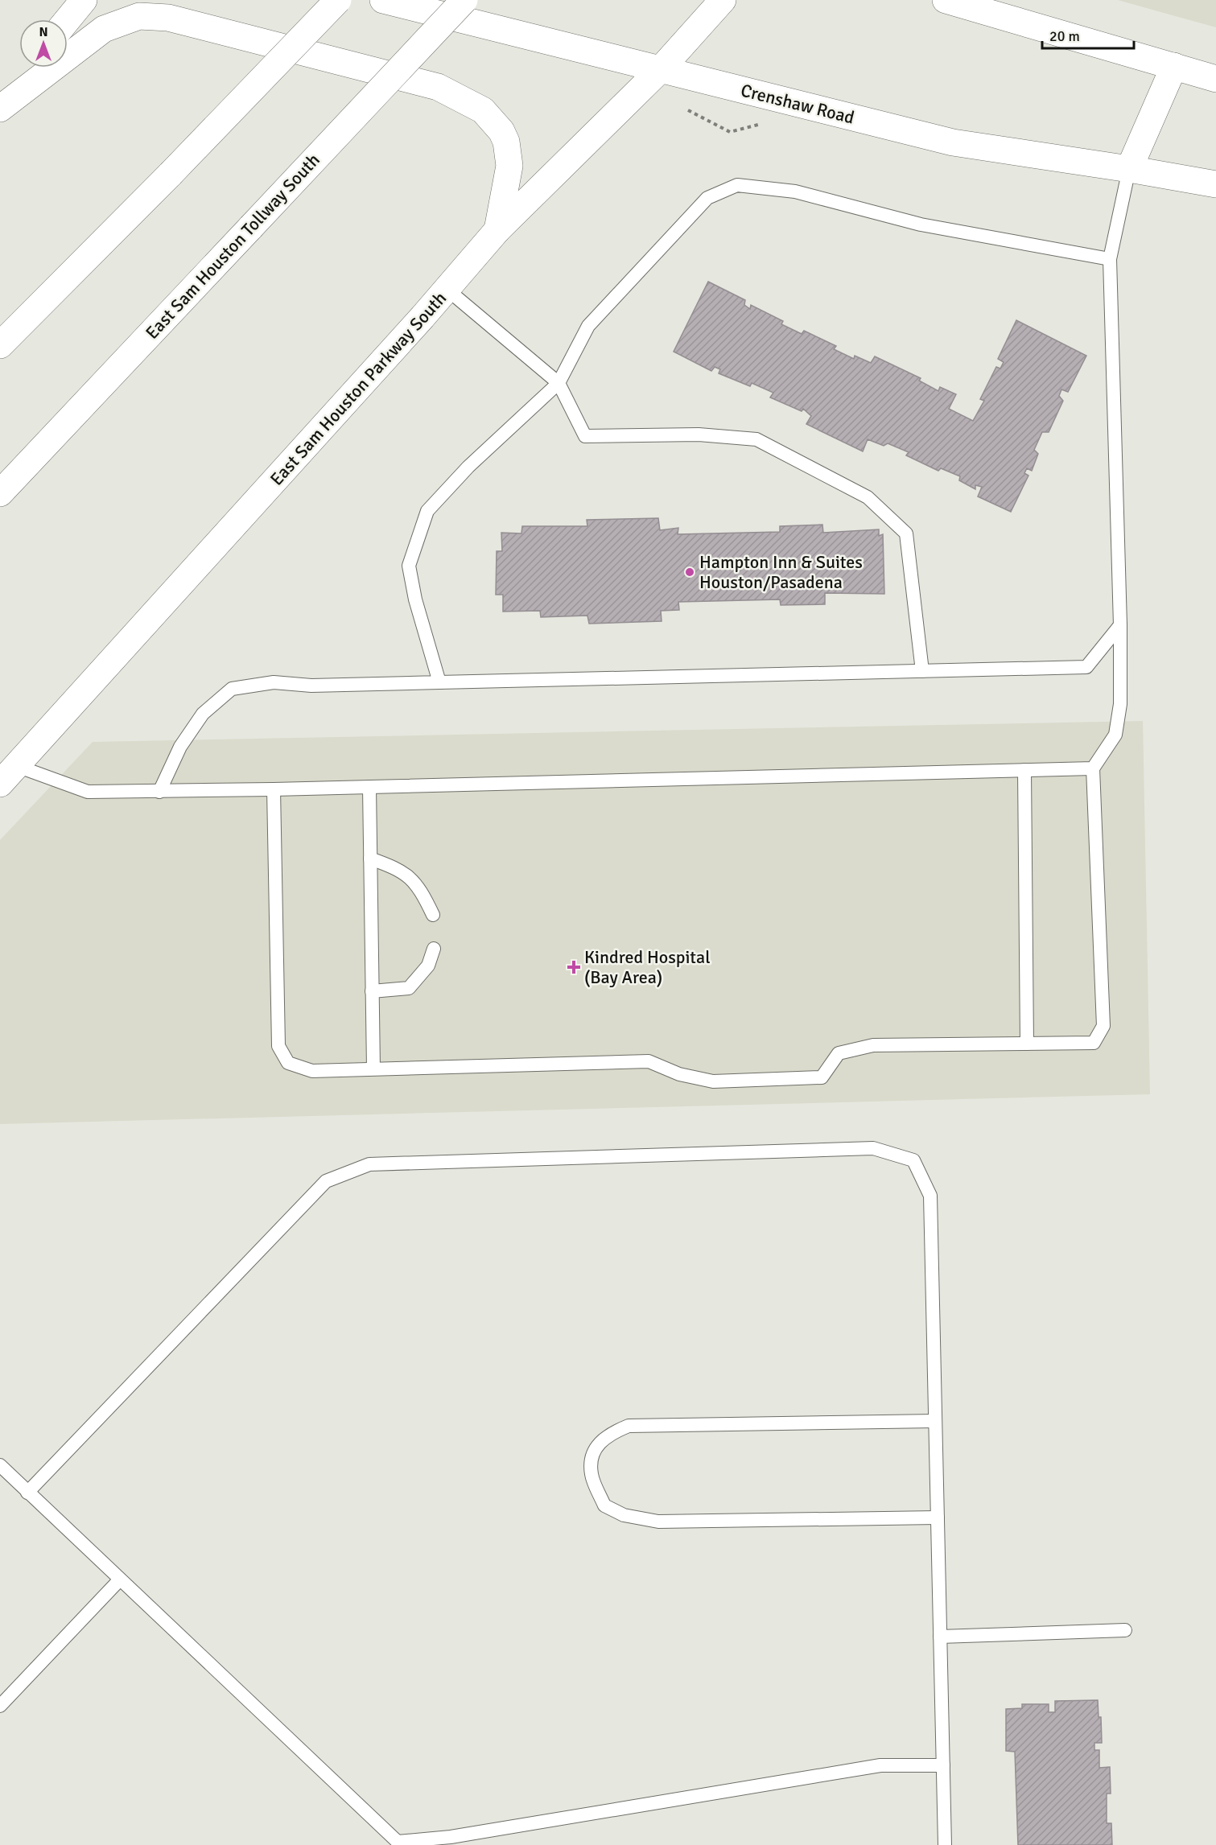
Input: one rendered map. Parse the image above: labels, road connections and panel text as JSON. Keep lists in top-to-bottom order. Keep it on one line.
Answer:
{"streets":{"main road":["Crenshaw Road","East Sam Houston Tollway South","East Sam Houston Parkway South"]},"crossings":[["Crenshaw Road","East Sam Houston Parkway South"]],"places":{"other":["Hampton Inn & Suites Houston/Pasadena"],"health":["Kindred Hospital (Bay Area)"]},"scale_bar":"20 m","north":"top"}
